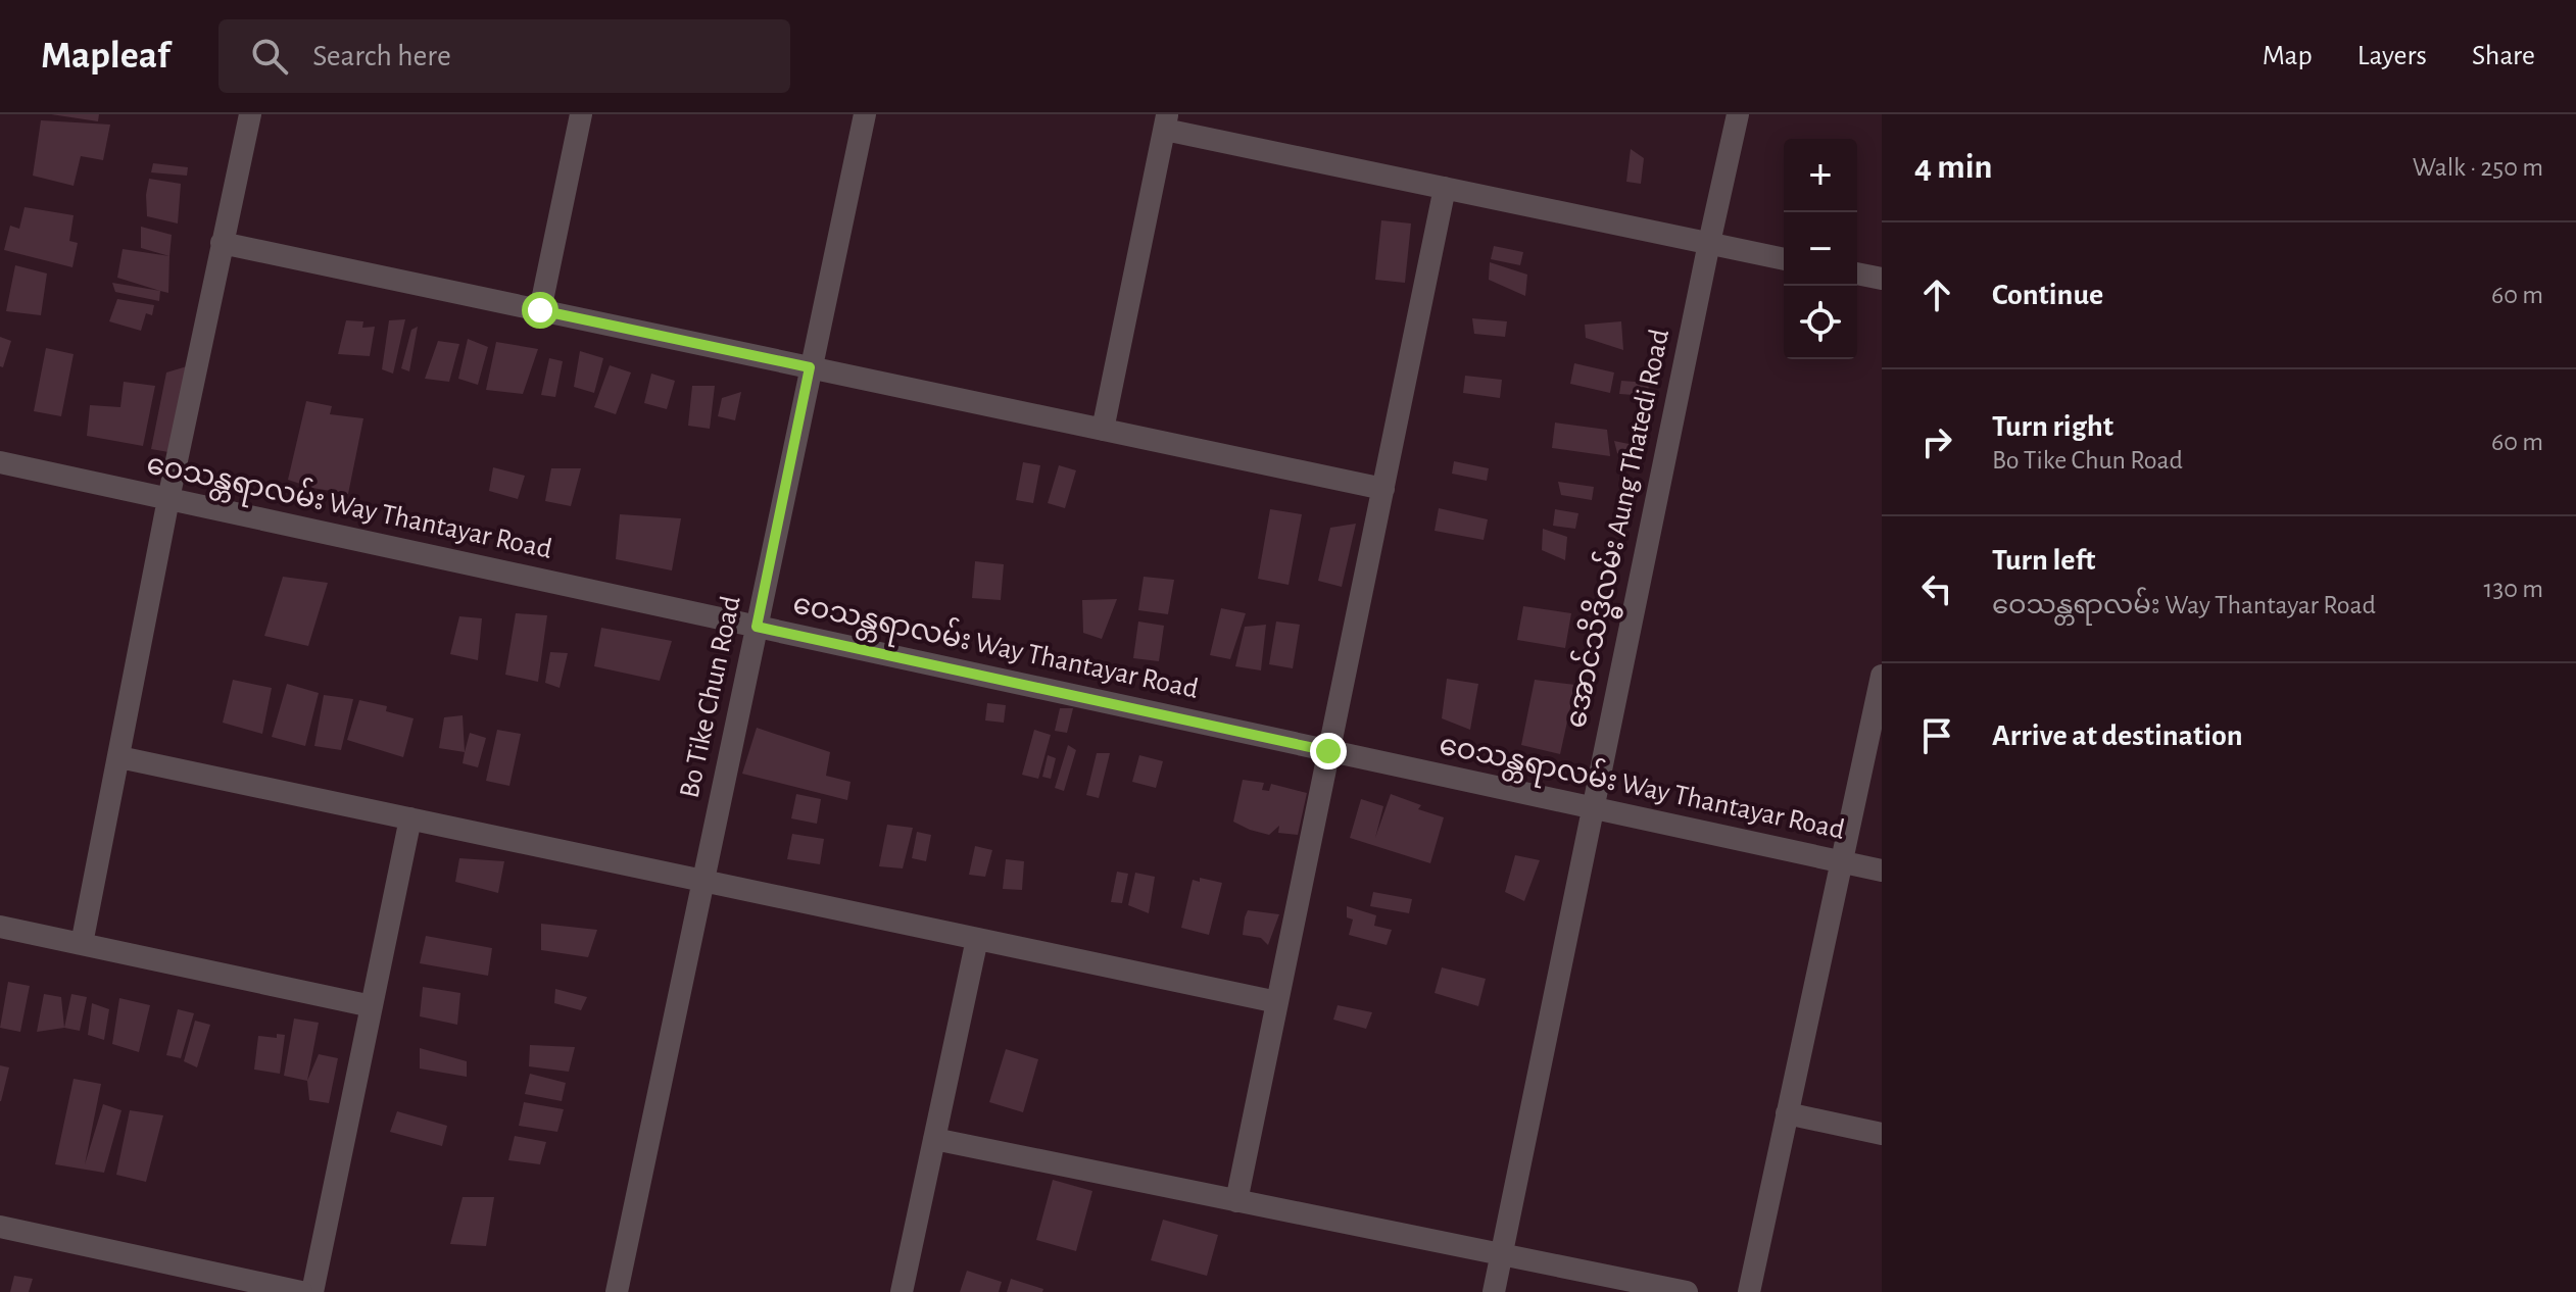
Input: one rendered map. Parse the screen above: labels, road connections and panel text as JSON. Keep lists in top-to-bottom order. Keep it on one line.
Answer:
{"streets":{"street":["ဝေသန္တရာလမ်း Way Thantayar Road","အောင်သိဒ္ဓိလမ်း Aung Thatedi Road","Bo Tike Chun Road"]},"crossings":[["ဝေသန္တရာလမ်း Way Thantayar Road","အောင်သိဒ္ဓိလမ်း Aung Thatedi Road"],["ဝေသန္တရာလမ်း Way Thantayar Road","Bo Tike Chun Road"]],"page":{"header":"Mapleaf","search":"Search here","nav":["Map","Layers","Share"],"heading":["4 min","Walk · 250 m"],"map_buttons":["+","−"],"list":[["Continue","60 m"],["Turn right","Bo Tike Chun Road","60 m"],["Turn left","ဝေသန္တရာလမ်း Way Thantayar Road","130 m"],"Arrive at destination"]}}
